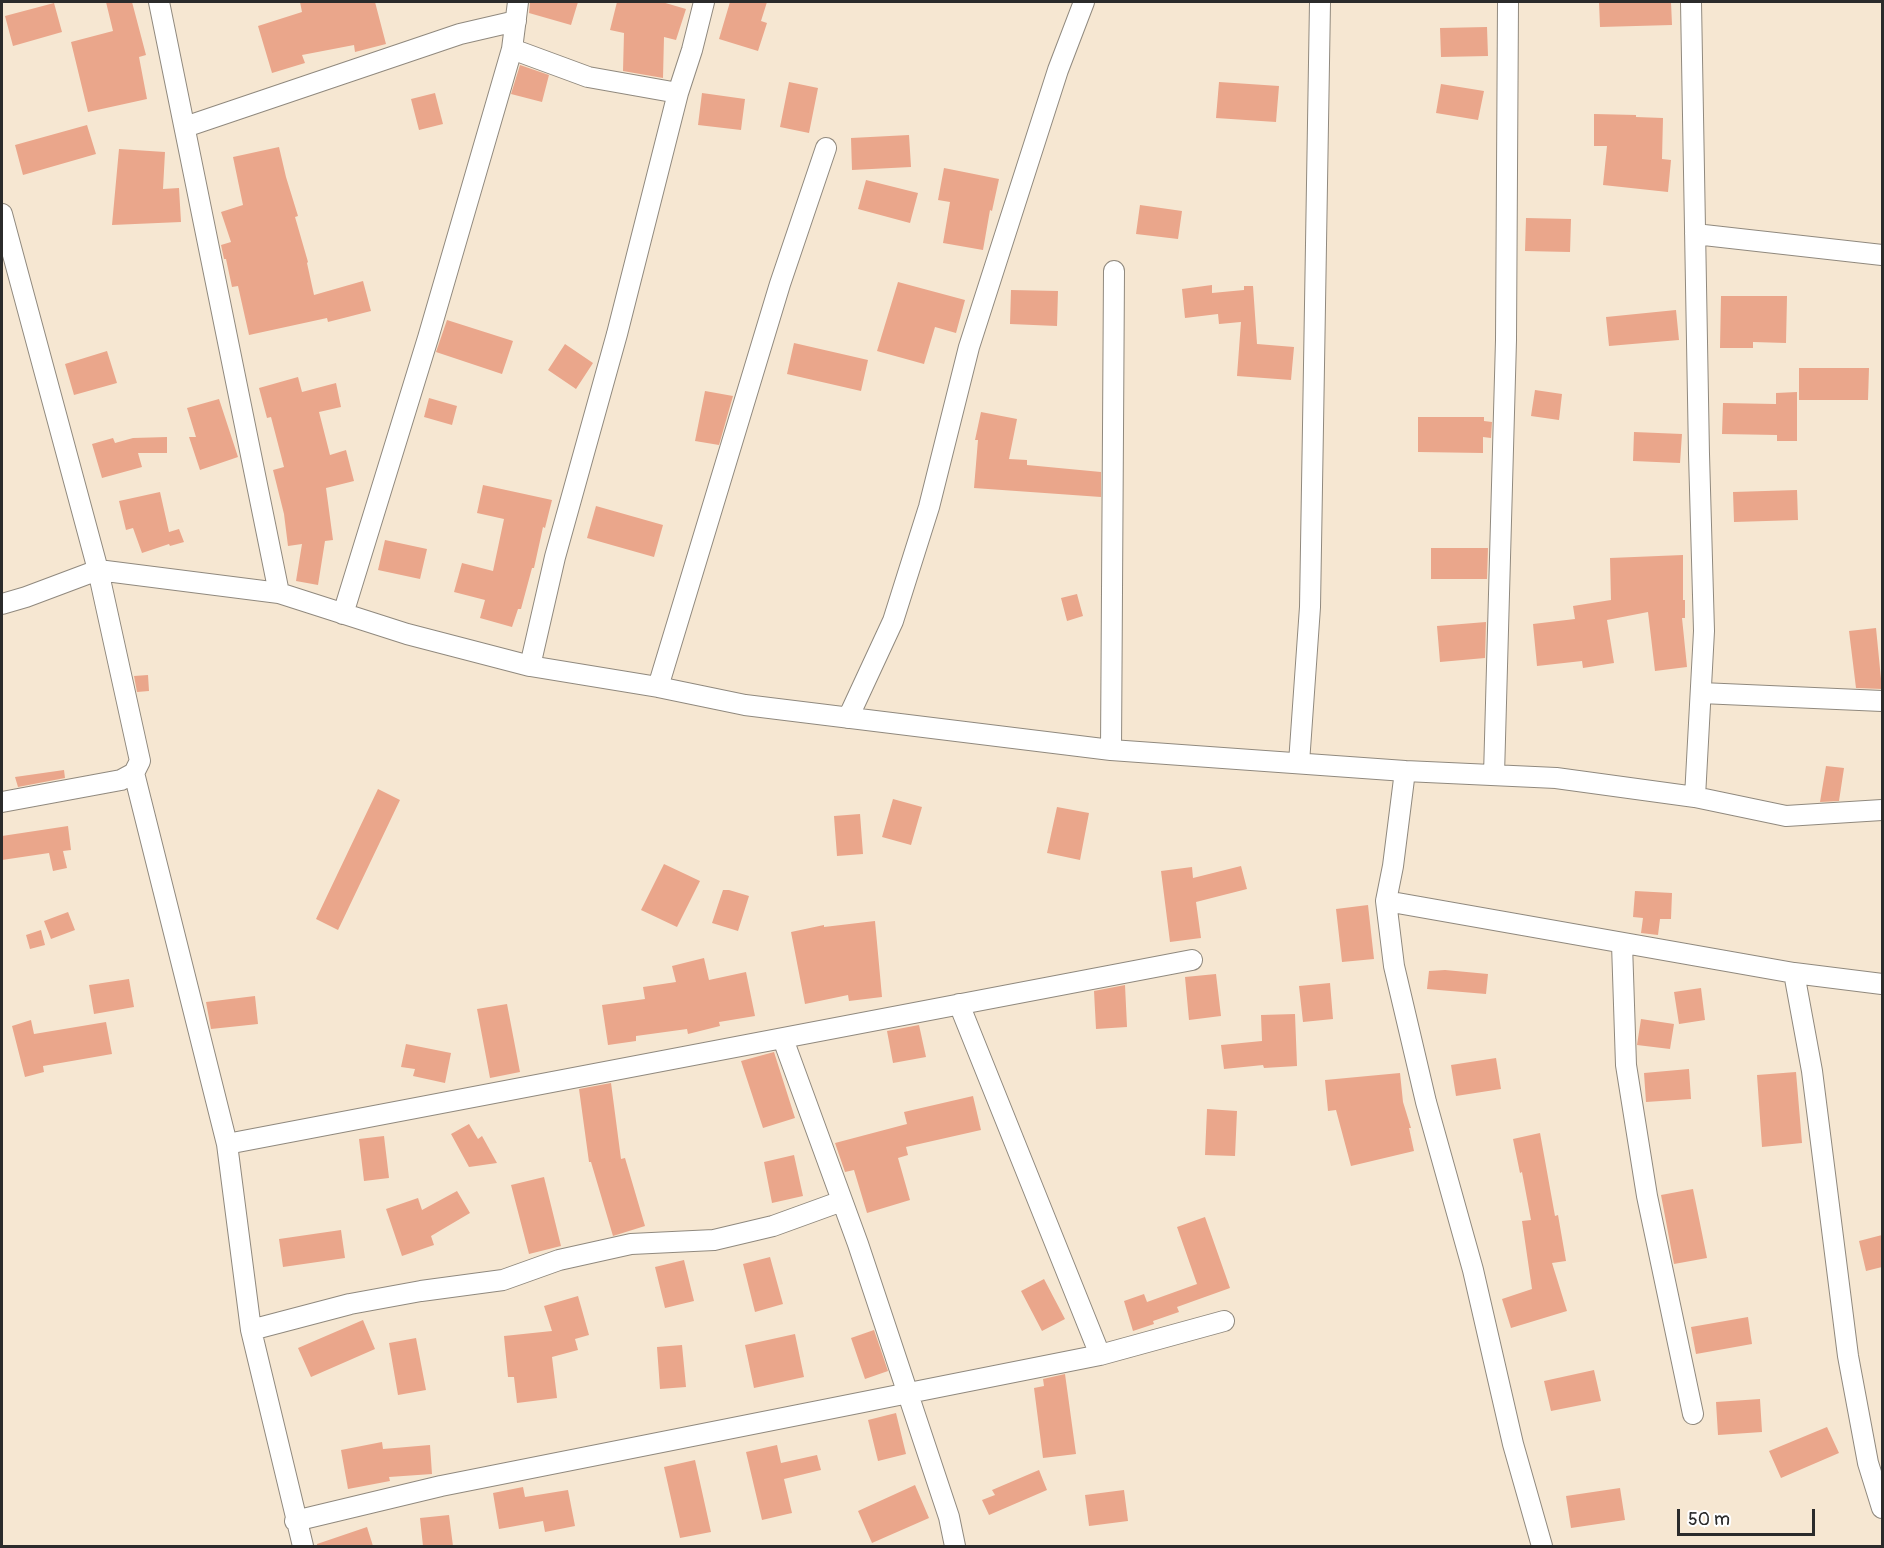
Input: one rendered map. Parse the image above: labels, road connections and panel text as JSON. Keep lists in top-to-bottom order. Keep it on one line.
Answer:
{"scale_bar":"50 m"}
